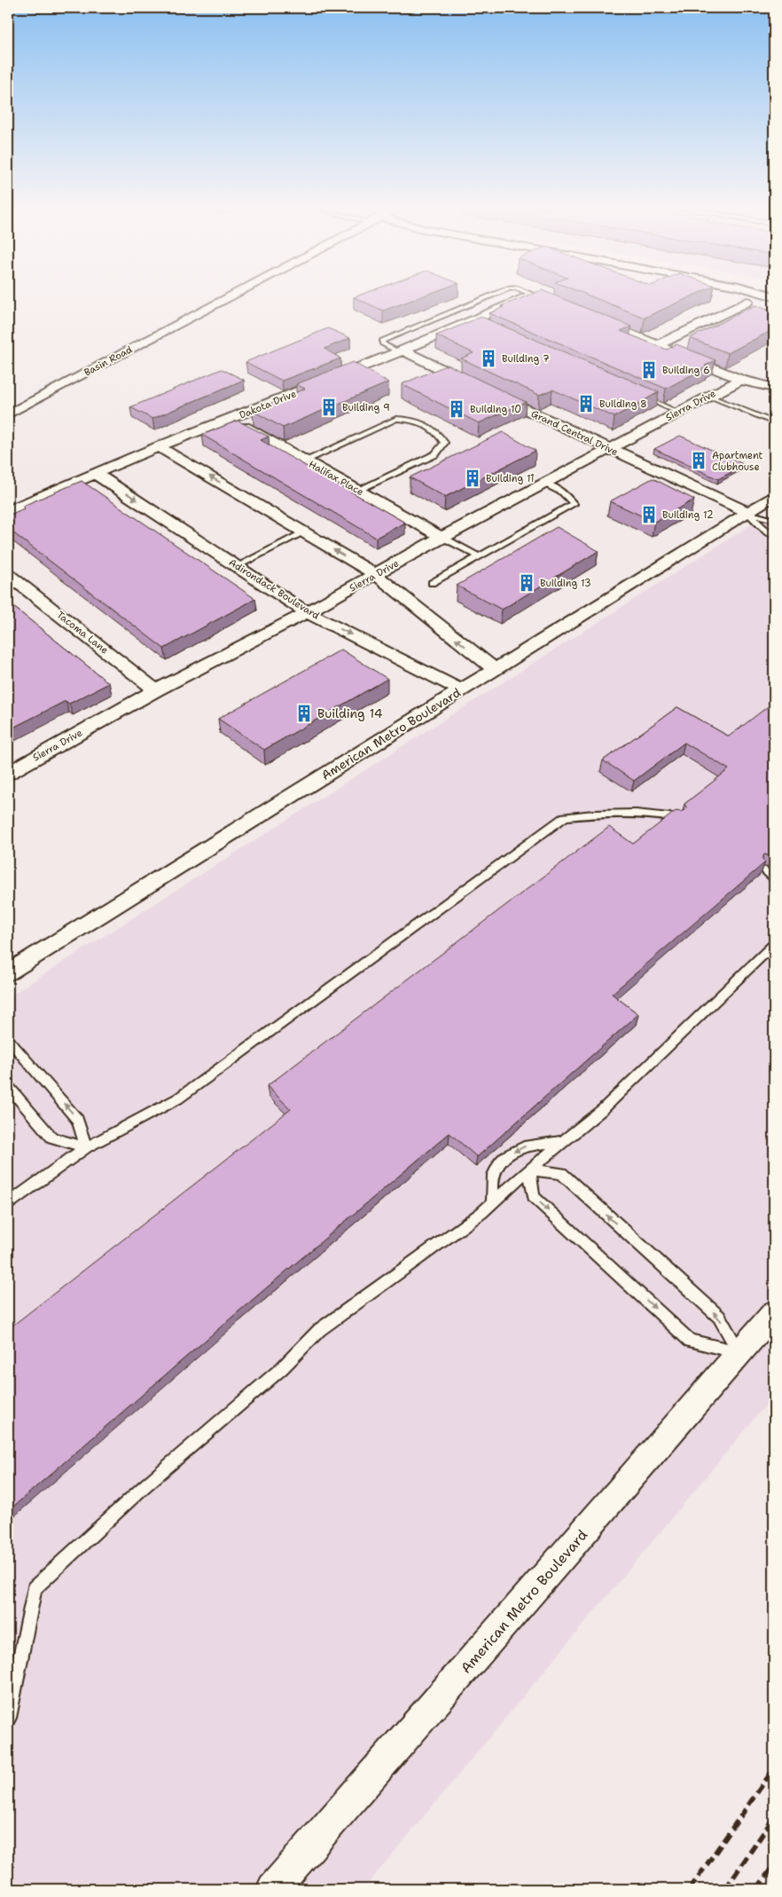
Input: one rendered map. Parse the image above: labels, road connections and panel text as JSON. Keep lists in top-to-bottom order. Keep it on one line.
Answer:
{"streets":{"street":["Basin Road","Dakota Drive","Sierra Drive","Grand Central Drive","Halifax Place","Adirondack Boulevard","Tacoma Lane","American Metro Boulevard"]},"crossings":[["Dakota Drive","Halifax Place"],["Dakota Drive","Adirondack Boulevard"],["Sierra Drive","Grand Central Drive"],["Sierra Drive","Halifax Place"],["Sierra Drive","Adirondack Boulevard"],["Sierra Drive","Tacoma Lane"],["Grand Central Drive","American Metro Boulevard"],["Adirondack Boulevard","American Metro Boulevard"]],"places":{"building":["Building 7","Building 6","Building 8","Building 9","Building 10","Apartment Clubhouse","Building 11","Building 12","Building 13","Building 14"]}}
